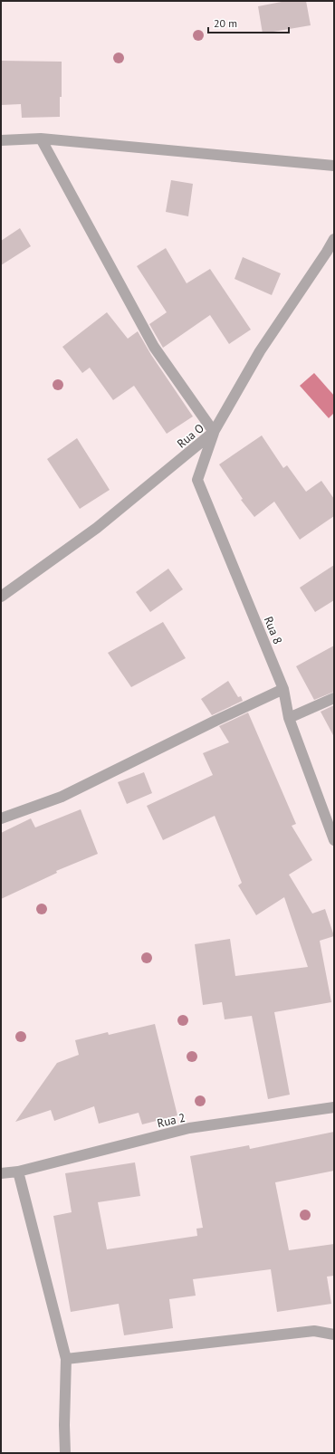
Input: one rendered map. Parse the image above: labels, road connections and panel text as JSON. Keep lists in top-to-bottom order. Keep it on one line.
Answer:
{"streets":{"street":["Rua O","Rua 8","Rua 2"]},"crossings":[["Rua O","Rua 8"]],"scale_bar":"20 m"}
